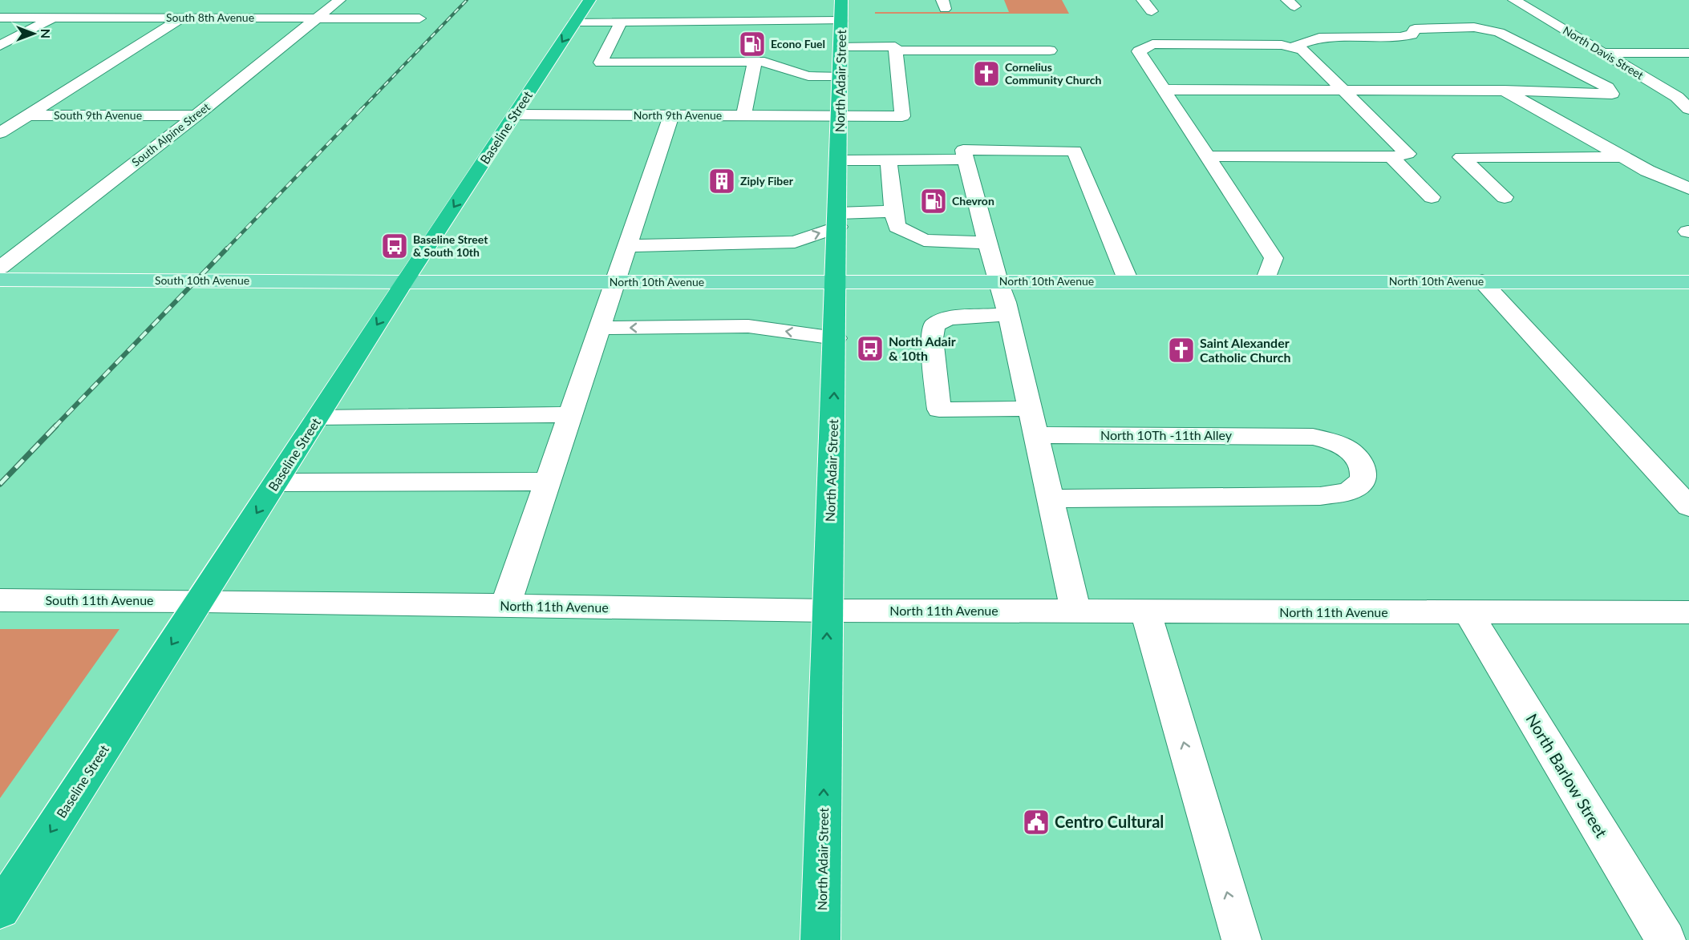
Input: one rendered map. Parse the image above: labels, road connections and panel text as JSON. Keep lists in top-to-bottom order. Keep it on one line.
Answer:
{"streets":{"highway":["North Adair Street","Baseline Street"],"main road":["South 10th Avenue","North 10th Avenue"],"street":["South 8th Avenue","North Davis Street","South 9th Avenue","North 9th Avenue","South Alpine Street","North 10Th -11th Alley","South 11th Avenue","North 11th Avenue","North Barlow Street"]},"crossings":[["South 8th Avenue","South Alpine Street"],["North Adair Street","North 9th Avenue"],["North Adair Street","North 10th Avenue"],["North Adair Street","North 11th Avenue"],["South 9th Avenue","South Alpine Street"],["North 9th Avenue","Baseline Street"],["Baseline Street","South 10th Avenue"],["Baseline Street","North 10th Avenue"],["Baseline Street","South 11th Avenue"],["Baseline Street","North 11th Avenue"],["South 10th Avenue","North 10th Avenue"],["South 11th Avenue","North 11th Avenue"],["North 11th Avenue","North Barlow Street"]],"one_way":["North Adair Street","Baseline Street"],"places":{"fuel station":["Econo Fuel","Chevron"],"church":["Cornelius Community Church","Saint Alexander Catholic Church"],"building":["Ziply Fiber"],"bus stop":["Baseline Street & South 10th","North Adair & 10th"],"public building":["Centro Cultural"]},"north":"right"}
